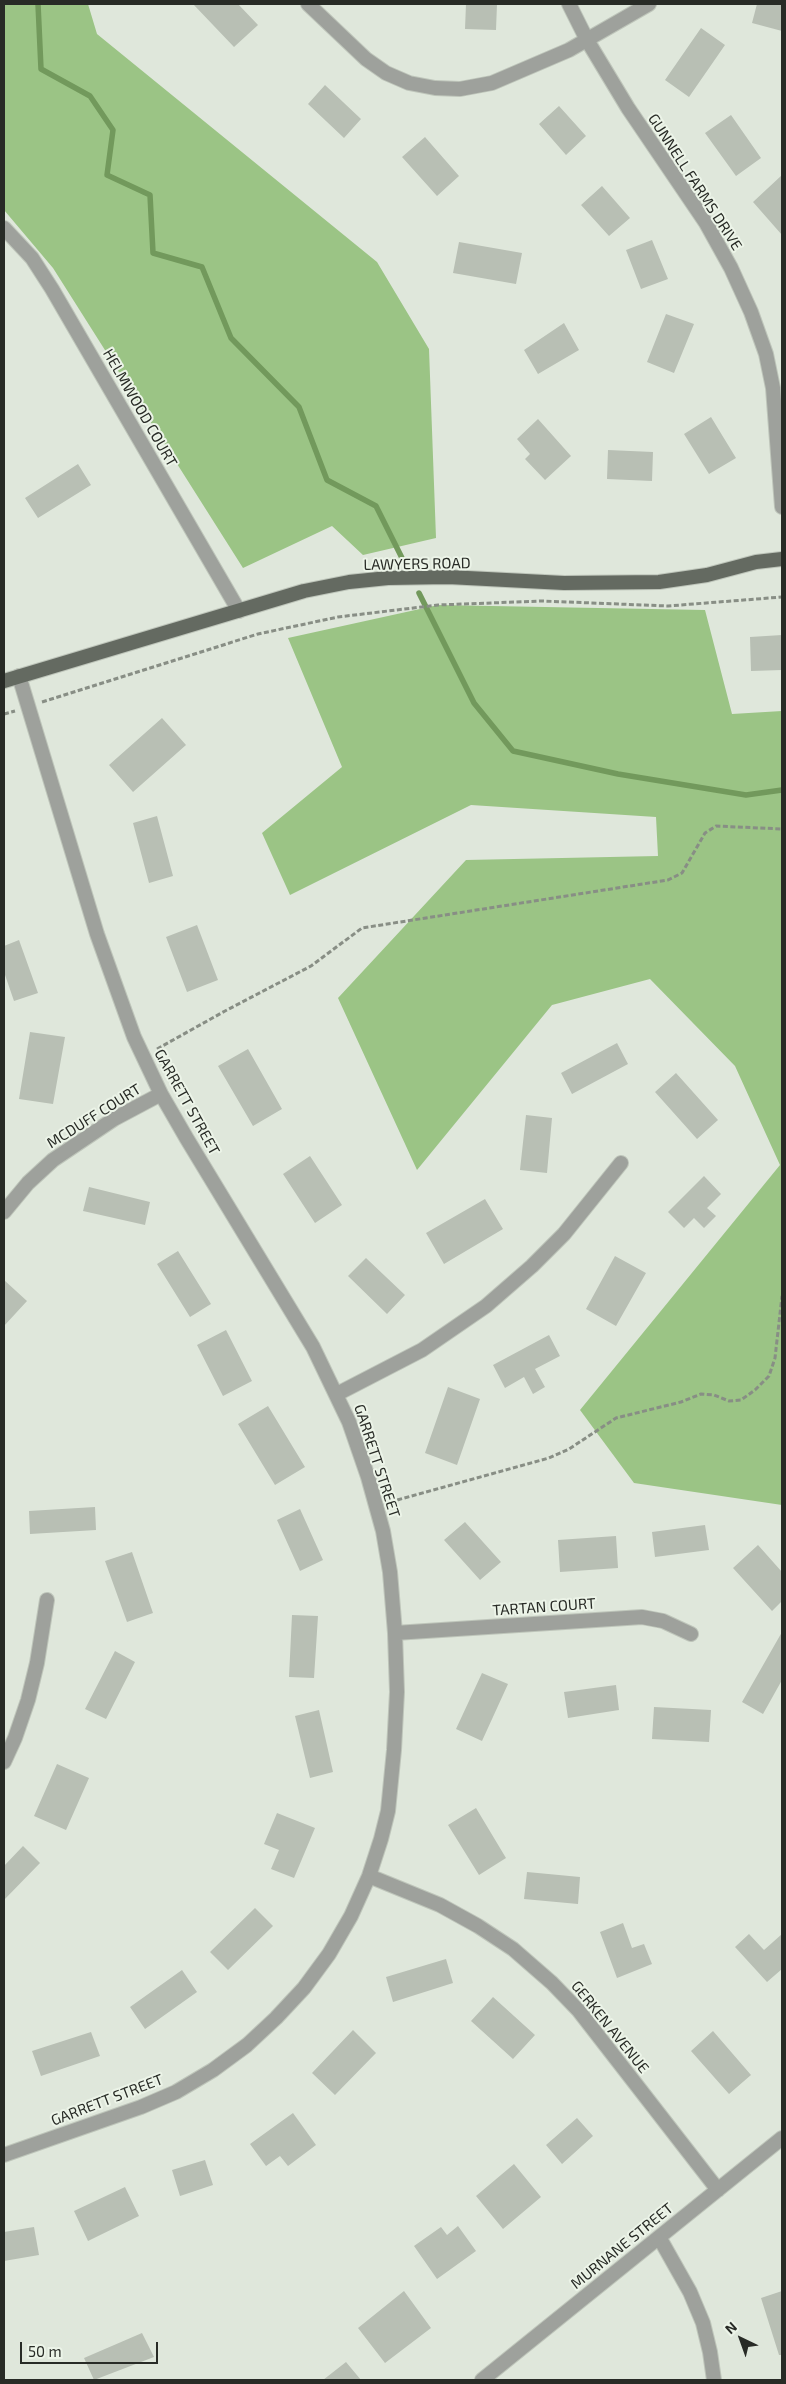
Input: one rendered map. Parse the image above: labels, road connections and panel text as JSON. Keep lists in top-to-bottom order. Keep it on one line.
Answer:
{"streets":{"main road":["LAWYERS ROAD"],"street":["GUNNELL FARMS DRIVE","HELMWOOD COURT","GARRETT STREET","MCDUFF COURT","TARTAN COURT","GERKEN AVENUE","MURNANE STREET"]},"crossings":[["HELMWOOD COURT","LAWYERS ROAD"],["LAWYERS ROAD","GARRETT STREET"],["GARRETT STREET","MCDUFF COURT"],["GARRETT STREET","TARTAN COURT"],["GARRETT STREET","GERKEN AVENUE"],["GERKEN AVENUE","MURNANE STREET"]],"scale_bar":"50 m","north":"top left"}
